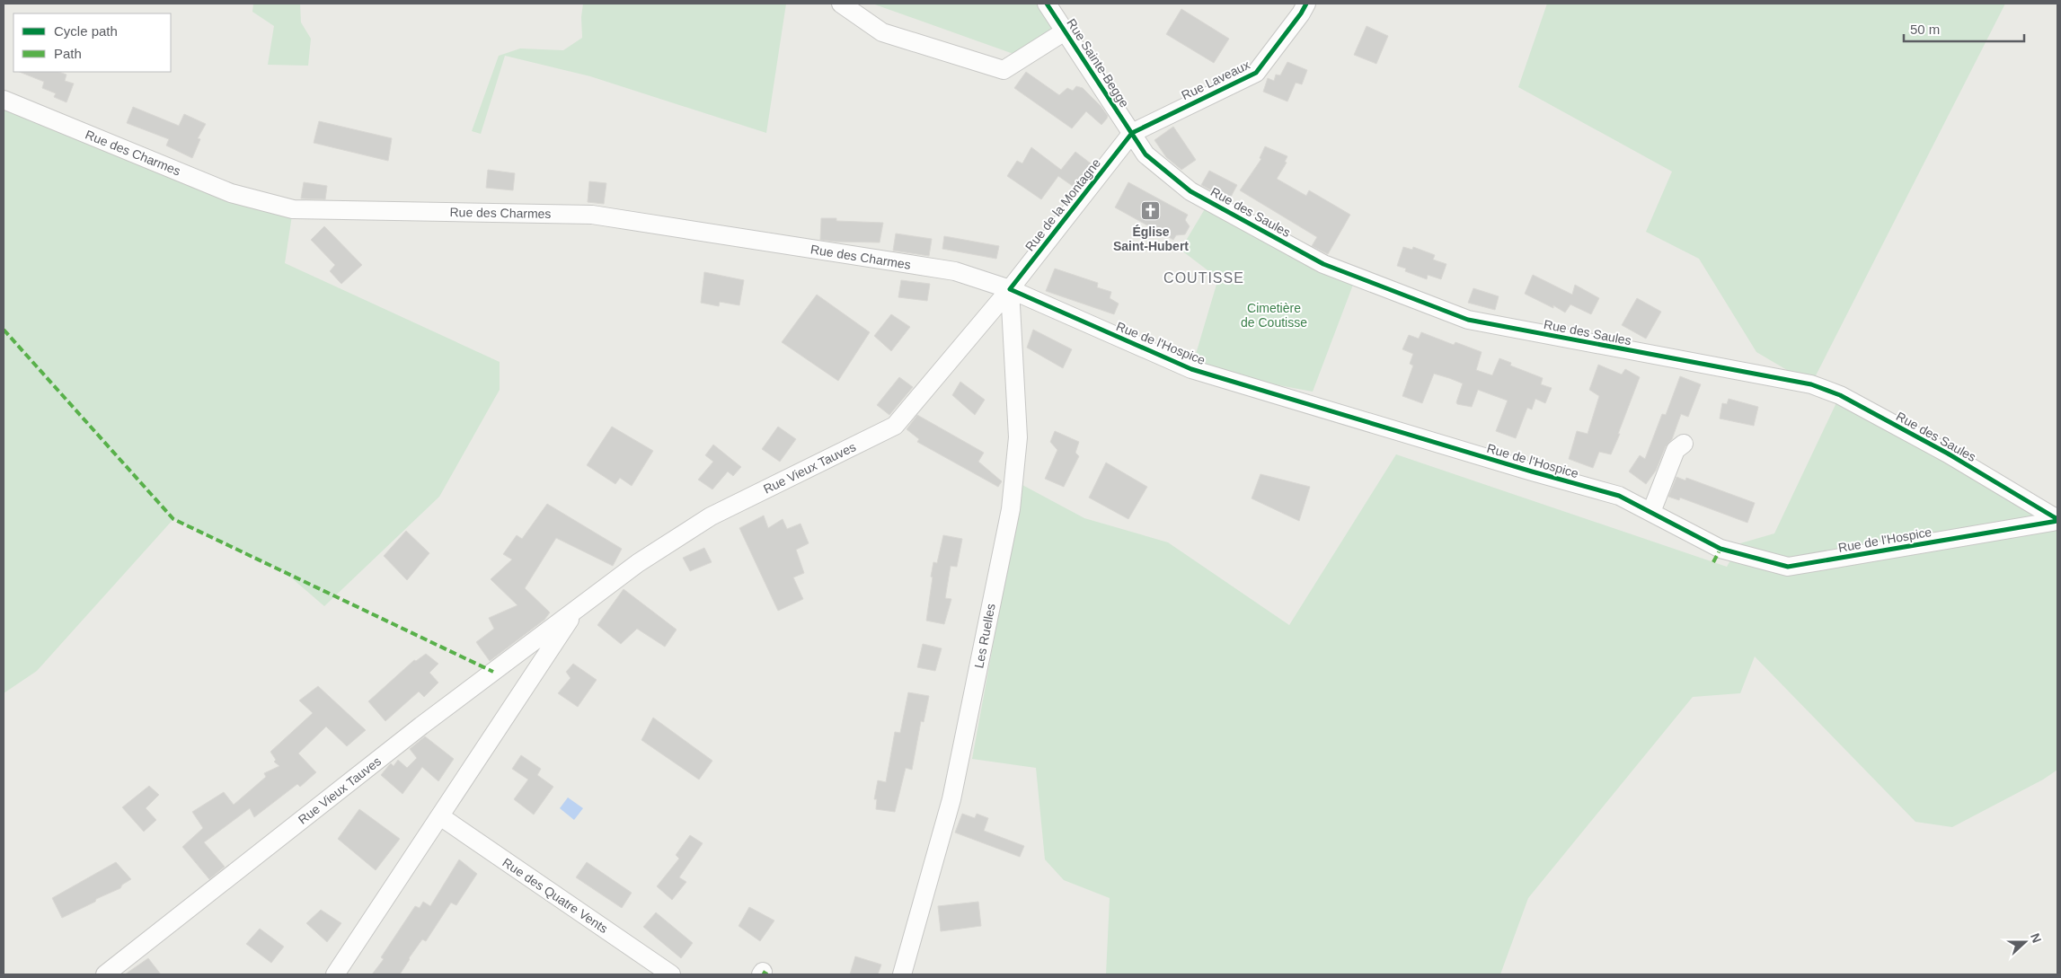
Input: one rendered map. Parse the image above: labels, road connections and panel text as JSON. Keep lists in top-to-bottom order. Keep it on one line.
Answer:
{"streets":{"street":["Rue Sainte-Begge","Rue Laveaux","Rue des Charmes","Rue de la Montagne","Rue des Saules","Rue de l'Hospice","Rue Vieux Tauves","Les Ruelles","Rue des Quatre Vents"]},"crossings":[["Rue Sainte-Begge","Rue Laveaux"],["Rue Sainte-Begge","Rue de la Montagne"],["Rue Sainte-Begge","Rue des Saules"],["Rue Laveaux","Rue de la Montagne"],["Rue Laveaux","Rue des Saules"],["Rue des Charmes","Rue de la Montagne"],["Rue des Charmes","Rue de l'Hospice"],["Rue des Charmes","Rue Vieux Tauves"],["Rue des Charmes","Les Ruelles"],["Rue de la Montagne","Rue des Saules"],["Rue de la Montagne","Rue de l'Hospice"],["Rue de la Montagne","Rue Vieux Tauves"],["Rue de la Montagne","Les Ruelles"],["Rue des Saules","Rue de l'Hospice"],["Rue de l'Hospice","Rue Vieux Tauves"],["Rue de l'Hospice","Les Ruelles"],["Rue Vieux Tauves","Les Ruelles"],["Rue Vieux Tauves","Rue des Quatre Vents"]],"districts":["COUTISSE"],"parks":["Cimetière de Coutisse"],"places":{"church":["Église Saint-Hubert"]},"legend":["Cycle path","Path"],"scale_bar":"50 m","north":"right"}
